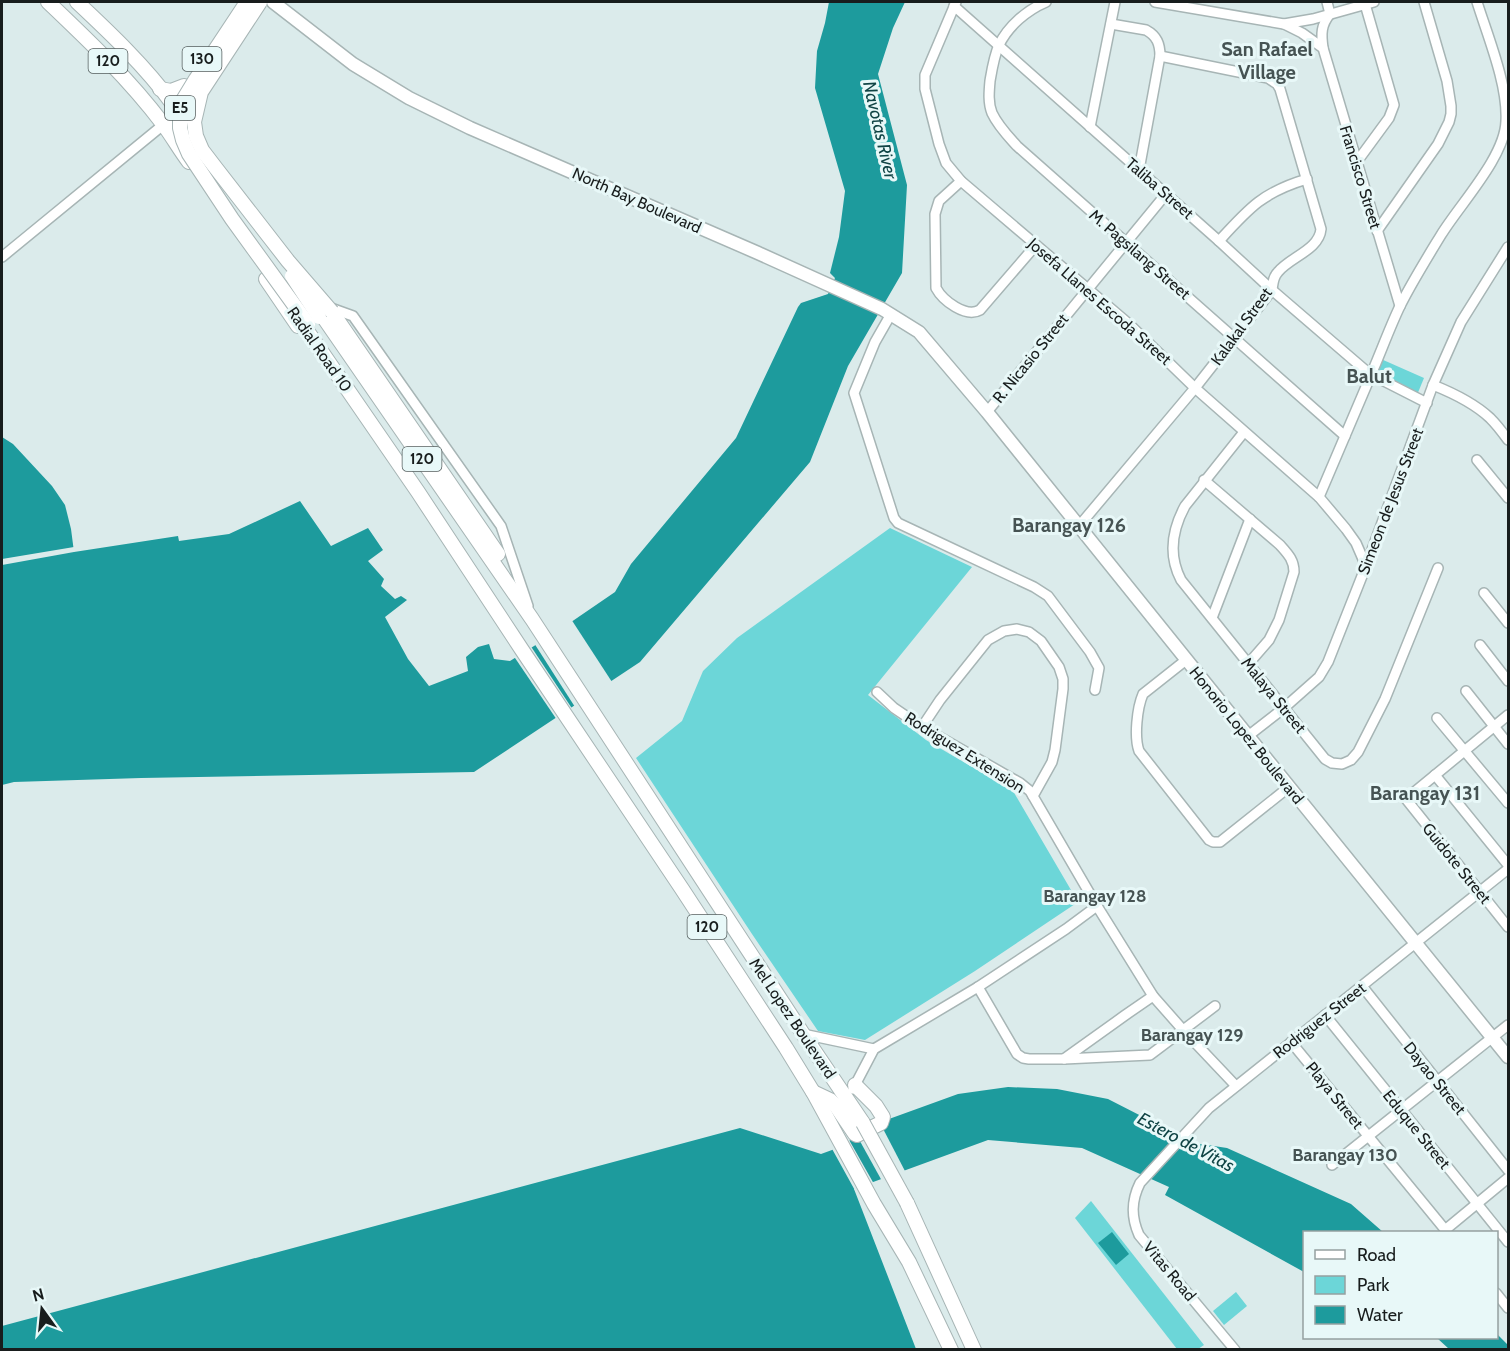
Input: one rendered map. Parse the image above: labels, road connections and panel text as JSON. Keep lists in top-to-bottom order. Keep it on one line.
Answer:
{"streets":{"highway":["120","E5","Radial Road 10","Mel Lopez Boulevard"],"main road":["130","North Bay Boulevard","Honorio Lopez Boulevard"],"street":["Francisco Street","Taliba Street","M. Pagsilang Street","Josefa Llanes Escoda Street","Kalakal Street","R. Nicasio Street","Simeon de Jesus Street","Malaya Street","Rodriguez Extension","Guidote Street","Rodriguez Street","Dayao Street","Playa Street","Eduque Street","Vitas Road"]},"crossings":[["130","E5"],["130","North Bay Boulevard"],["130","Radial Road 10"],["E5","North Bay Boulevard"],["Taliba Street","M. Pagsilang Street"],["Taliba Street","Josefa Llanes Escoda Street"],["Taliba Street","Kalakal Street"],["Taliba Street","R. Nicasio Street"],["Taliba Street","Simeon de Jesus Street"],["North Bay Boulevard","R. Nicasio Street"],["North Bay Boulevard","Honorio Lopez Boulevard"],["M. Pagsilang Street","Kalakal Street"],["M. Pagsilang Street","R. Nicasio Street"],["Josefa Llanes Escoda Street","Kalakal Street"],["Josefa Llanes Escoda Street","R. Nicasio Street"],["Josefa Llanes Escoda Street","Simeon de Jesus Street"],["Josefa Llanes Escoda Street","Malaya Street"],["Kalakal Street","Honorio Lopez Boulevard"],["Radial Road 10","Mel Lopez Boulevard"],["R. Nicasio Street","Honorio Lopez Boulevard"],["Simeon de Jesus Street","Malaya Street"],["Simeon de Jesus Street","Honorio Lopez Boulevard"],["Honorio Lopez Boulevard","Rodriguez Street"],["Rodriguez Extension","Rodriguez Street"],["Guidote Street","Rodriguez Street"],["Rodriguez Street","Dayao Street"],["Rodriguez Street","Playa Street"],["Rodriguez Street","Eduque Street"],["Rodriguez Street","Vitas Road"]],"districts":["San Rafael Village","Balut","Barangay 126","Barangay 131","Barangay 128","Barangay 129","Barangay 130"],"water":["Navotas River","Estero de Vitas"],"legend":["Road","Park","Water"],"north":"top"}
